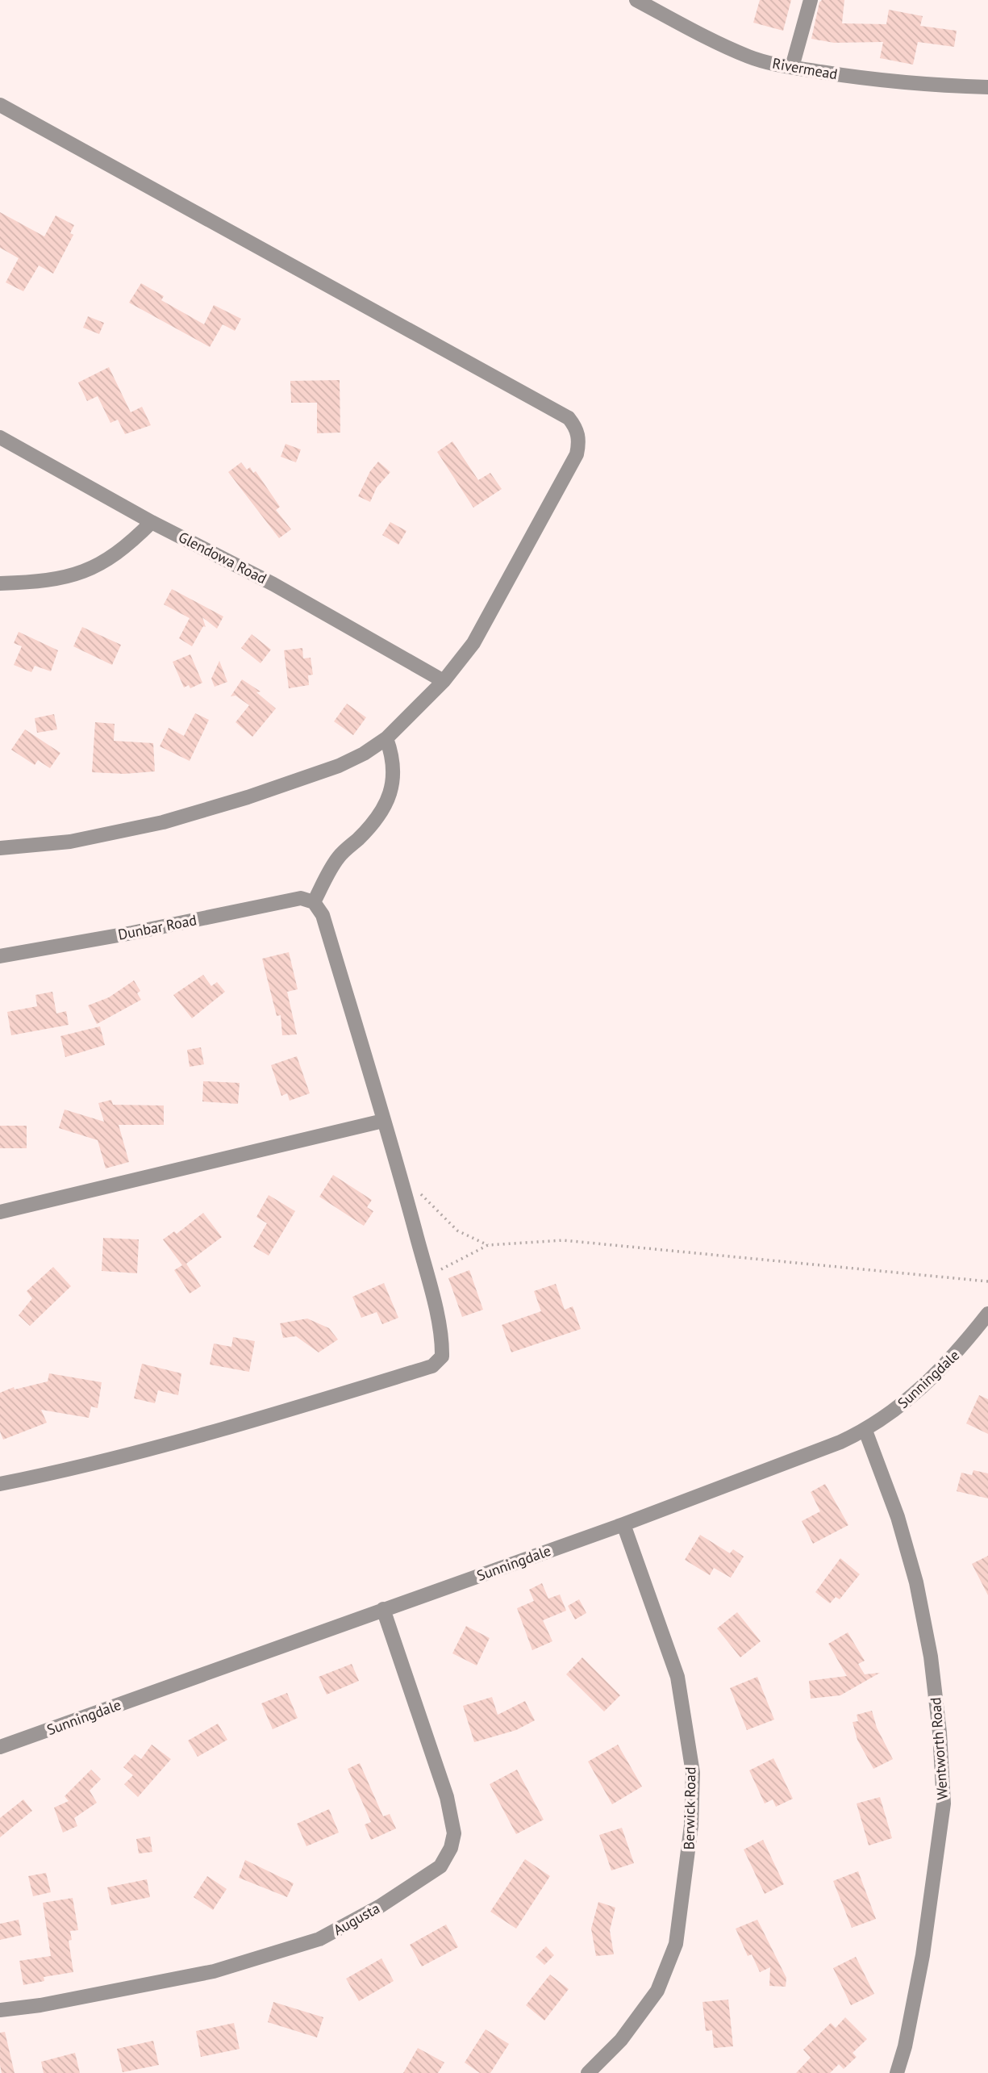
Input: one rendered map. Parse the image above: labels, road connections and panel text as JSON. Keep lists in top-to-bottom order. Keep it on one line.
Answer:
{"streets":{"street":["Rivermead","Glendowa Road","Dunbar Road","Sunningdale","Wentworth Road","Berwick Road","Augusta"]},"crossings":[["Sunningdale","Wentworth Road"],["Sunningdale","Berwick Road"],["Sunningdale","Augusta"]]}
